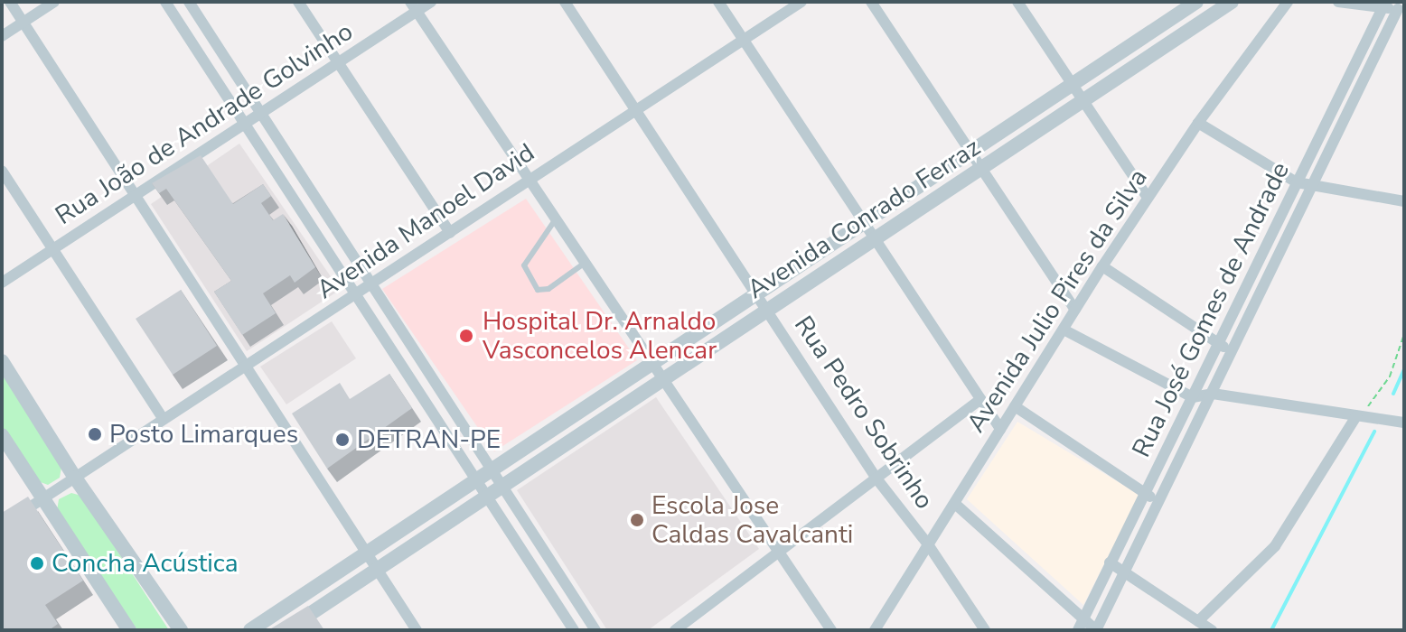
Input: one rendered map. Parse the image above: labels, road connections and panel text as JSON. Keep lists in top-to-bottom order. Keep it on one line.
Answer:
{"streets":{"street":["Rua João de Andrade Golvinho","Avenida Conrado Ferraz","Avenida Manoel David","Avenida Julio Pires da Silva","Rua José Gomes de Andrade","Rua Pedro Sobrinho"]},"crossings":[["Avenida Conrado Ferraz","Rua Pedro Sobrinho"],["Avenida Manoel David","Rua Pedro Sobrinho"],["Avenida Julio Pires da Silva","Rua Pedro Sobrinho"]],"places":["Hospital Dr. Arnaldo Vasconcelos Alencar","Posto Limarques","DETRAN-PE","Escola Jose Caldas Cavalcanti","Concha Acústica"]}
